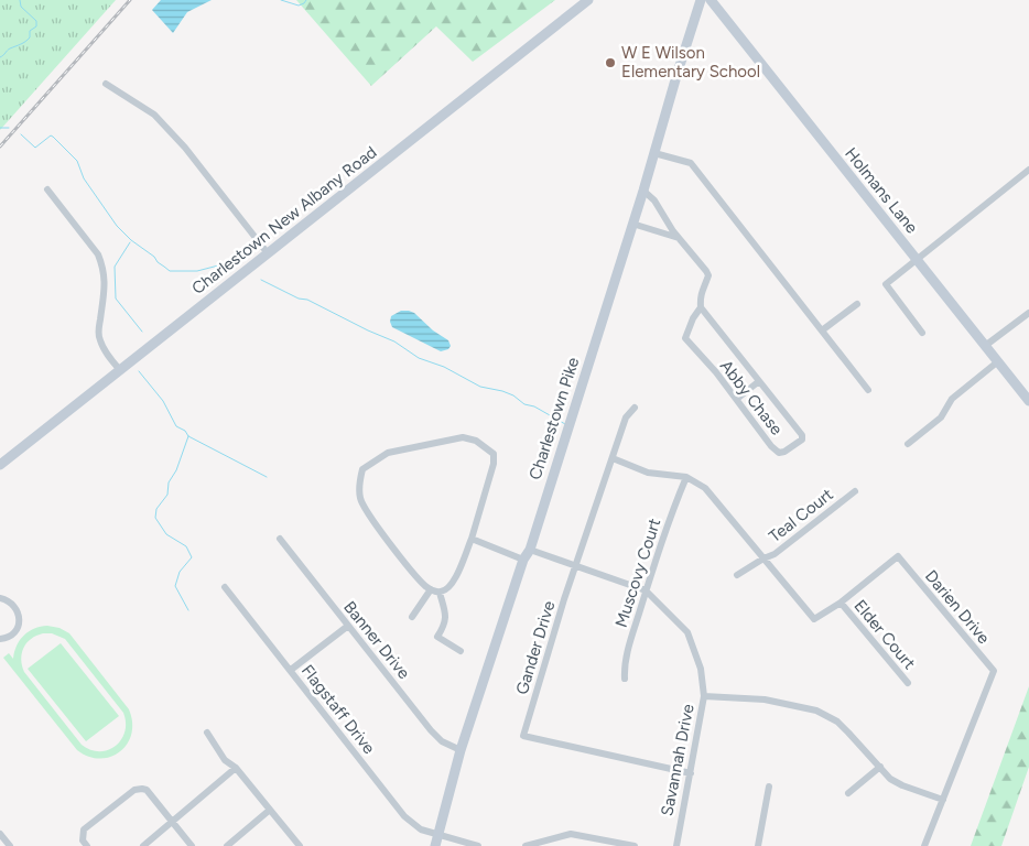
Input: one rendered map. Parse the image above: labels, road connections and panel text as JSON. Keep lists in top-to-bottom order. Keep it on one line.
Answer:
{"streets":{"main road":["Holmans Lane","Charlestown New Albany Road","Charlestown Pike"],"street":["Abby Chase","Teal Court","Muscovy Court","Darien Drive","Elder Court","Banner Drive","Gander Drive","Flagstaff Drive","Savannah Drive"]},"crossings":[["Abby Chase","Charlestown Pike"],["Charlestown Pike","Banner Drive"],["Charlestown Pike","Flagstaff Drive"],["Charlestown Pike","Savannah Drive"],["Teal Court","Darien Drive"],["Muscovy Court","Savannah Drive"],["Darien Drive","Elder Court"],["Gander Drive","Savannah Drive"]],"places":["W E Wilson Elementary School"]}
